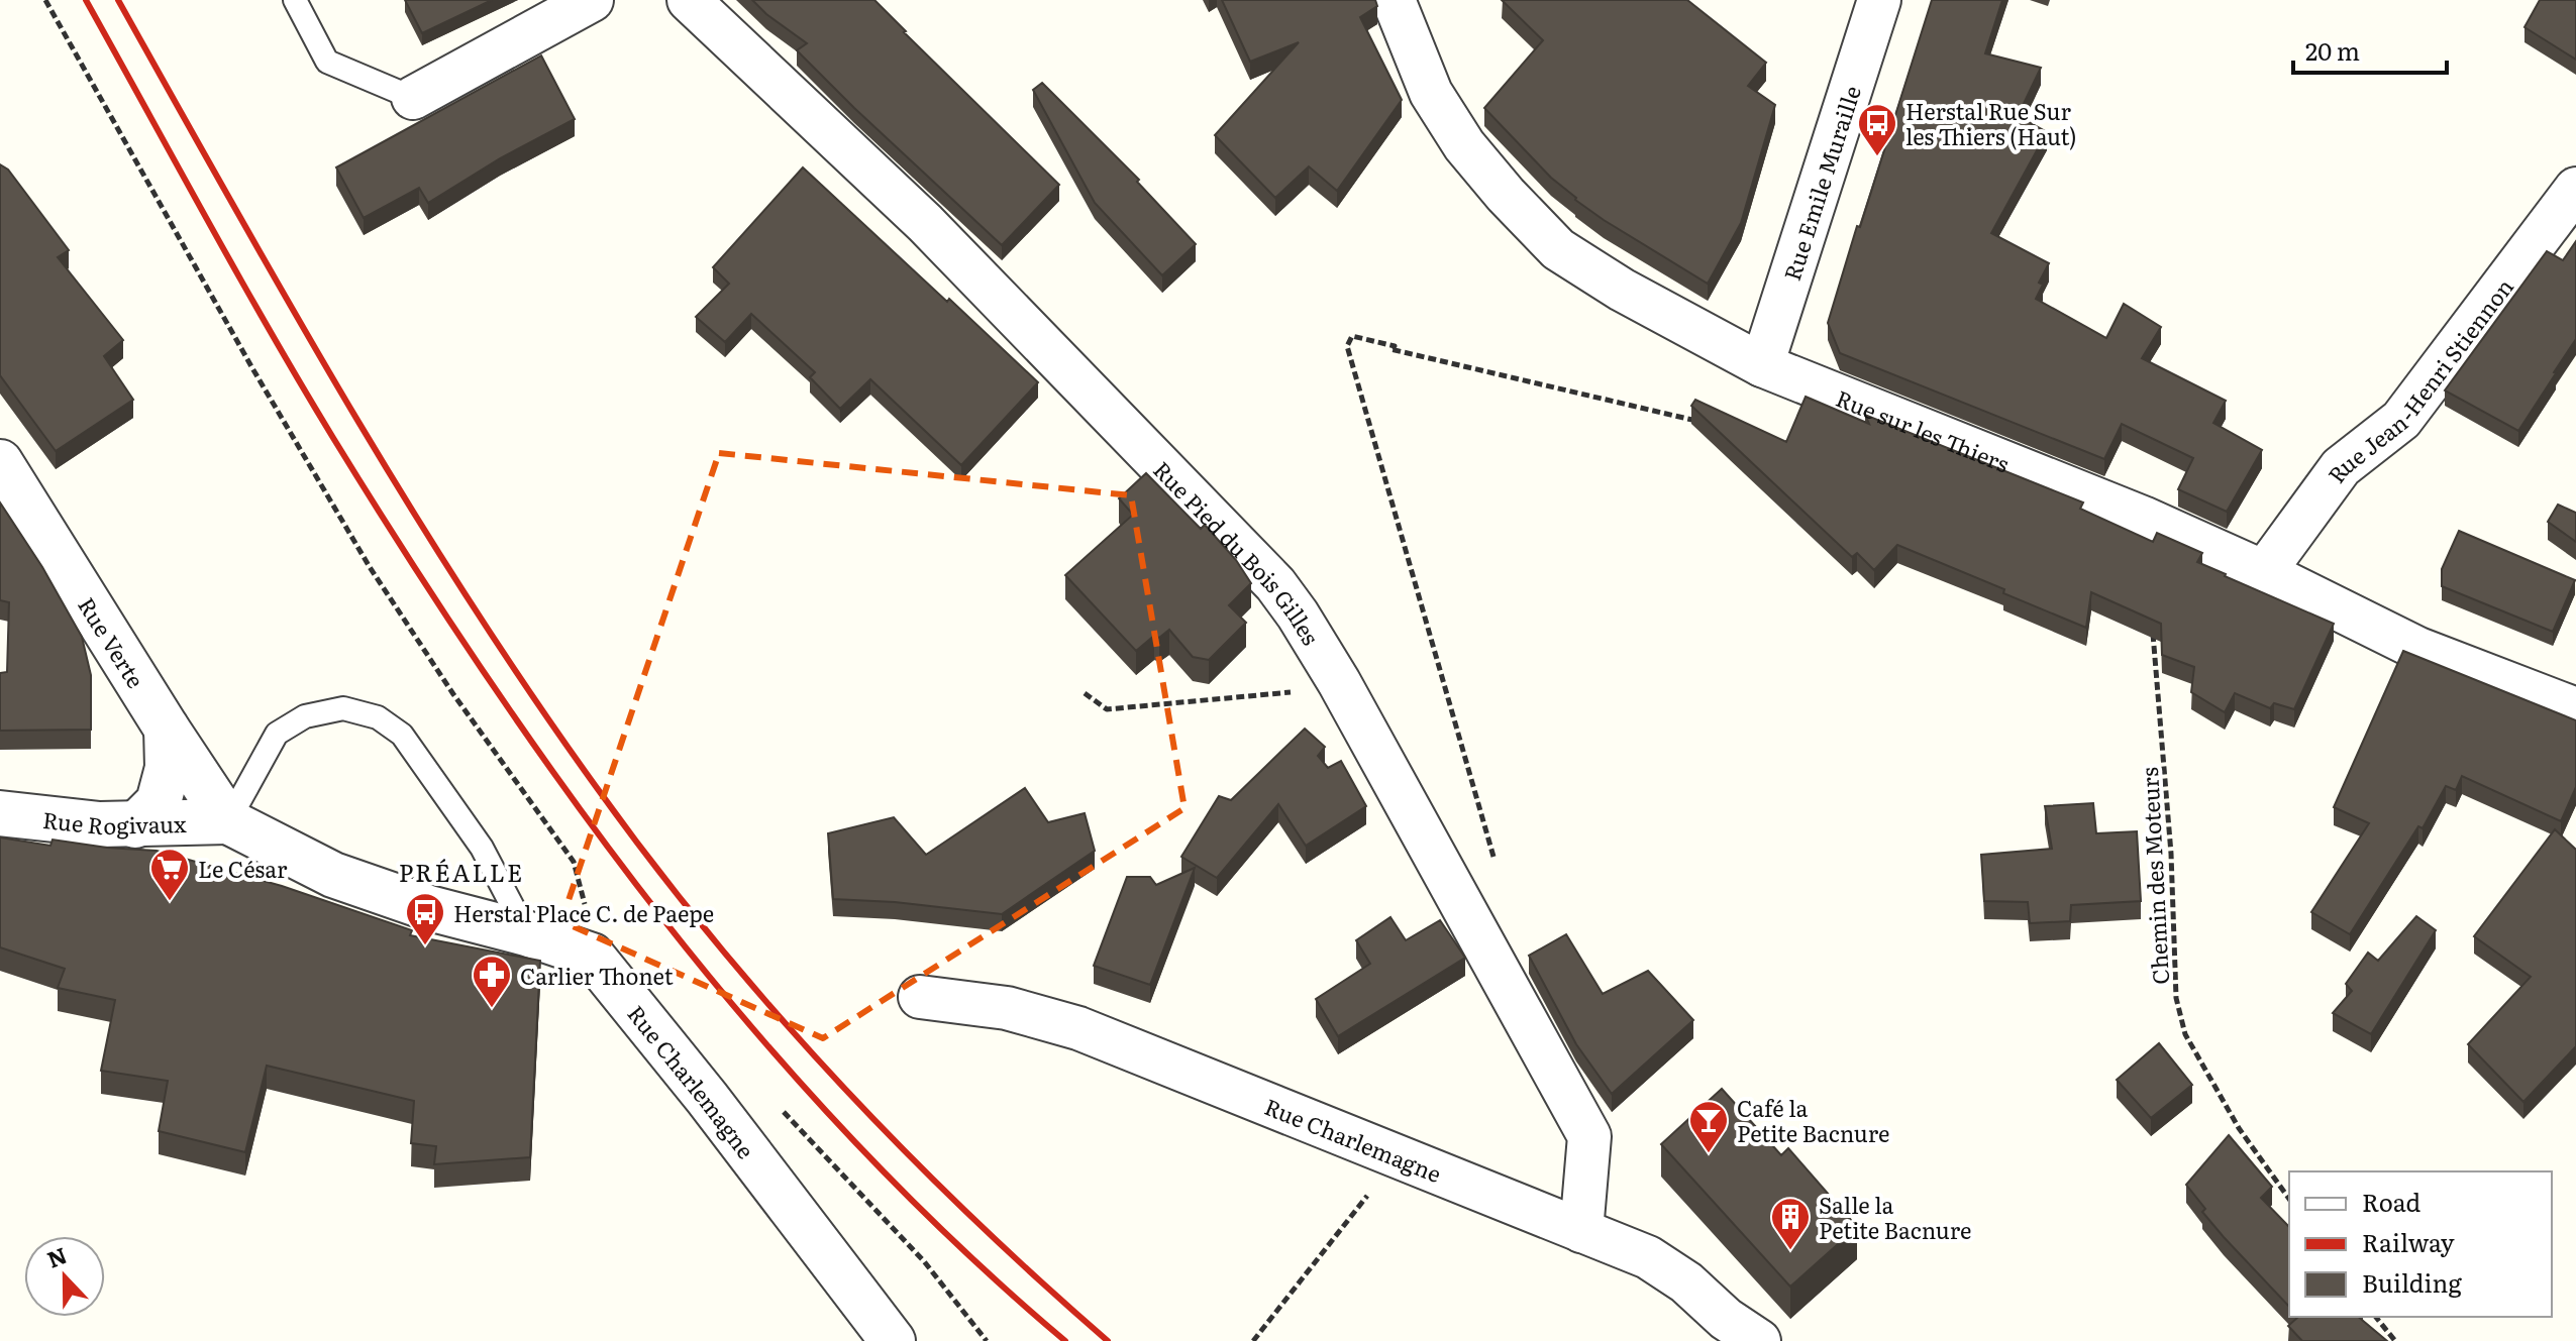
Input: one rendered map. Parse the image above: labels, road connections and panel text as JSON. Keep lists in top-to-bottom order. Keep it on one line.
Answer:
{"streets":{"street":["Rue Emile Muraille","Rue Jean-Henri Stiennon","Rue sur les Thiers","Rue Pied du Bois Gilles","Rue Verte","Rue Rogivaux","Rue Charlemagne"],"path":["Chemin des Moteurs"]},"crossings":[["Rue Emile Muraille","Rue sur les Thiers"],["Rue Jean-Henri Stiennon","Rue sur les Thiers"],["Rue Pied du Bois Gilles","Rue Charlemagne"],["Rue Verte","Rue Rogivaux"],["Rue Verte","Rue Charlemagne"],["Rue Rogivaux","Rue Charlemagne"]],"districts":["PRÉALLE"],"places":{"bus stop":["Herstal Rue Sur les Thiers (Haut)","Herstal Place C. de Paepe"],"supermarket":["Le César"],"pharmacy":["Carlier Thonet"],"bar":["Café la Petite Bacnure"],"building":["Salle la Petite Bacnure"]},"legend":["Road","Railway","Building"],"scale_bar":"20 m","north":"top"}
